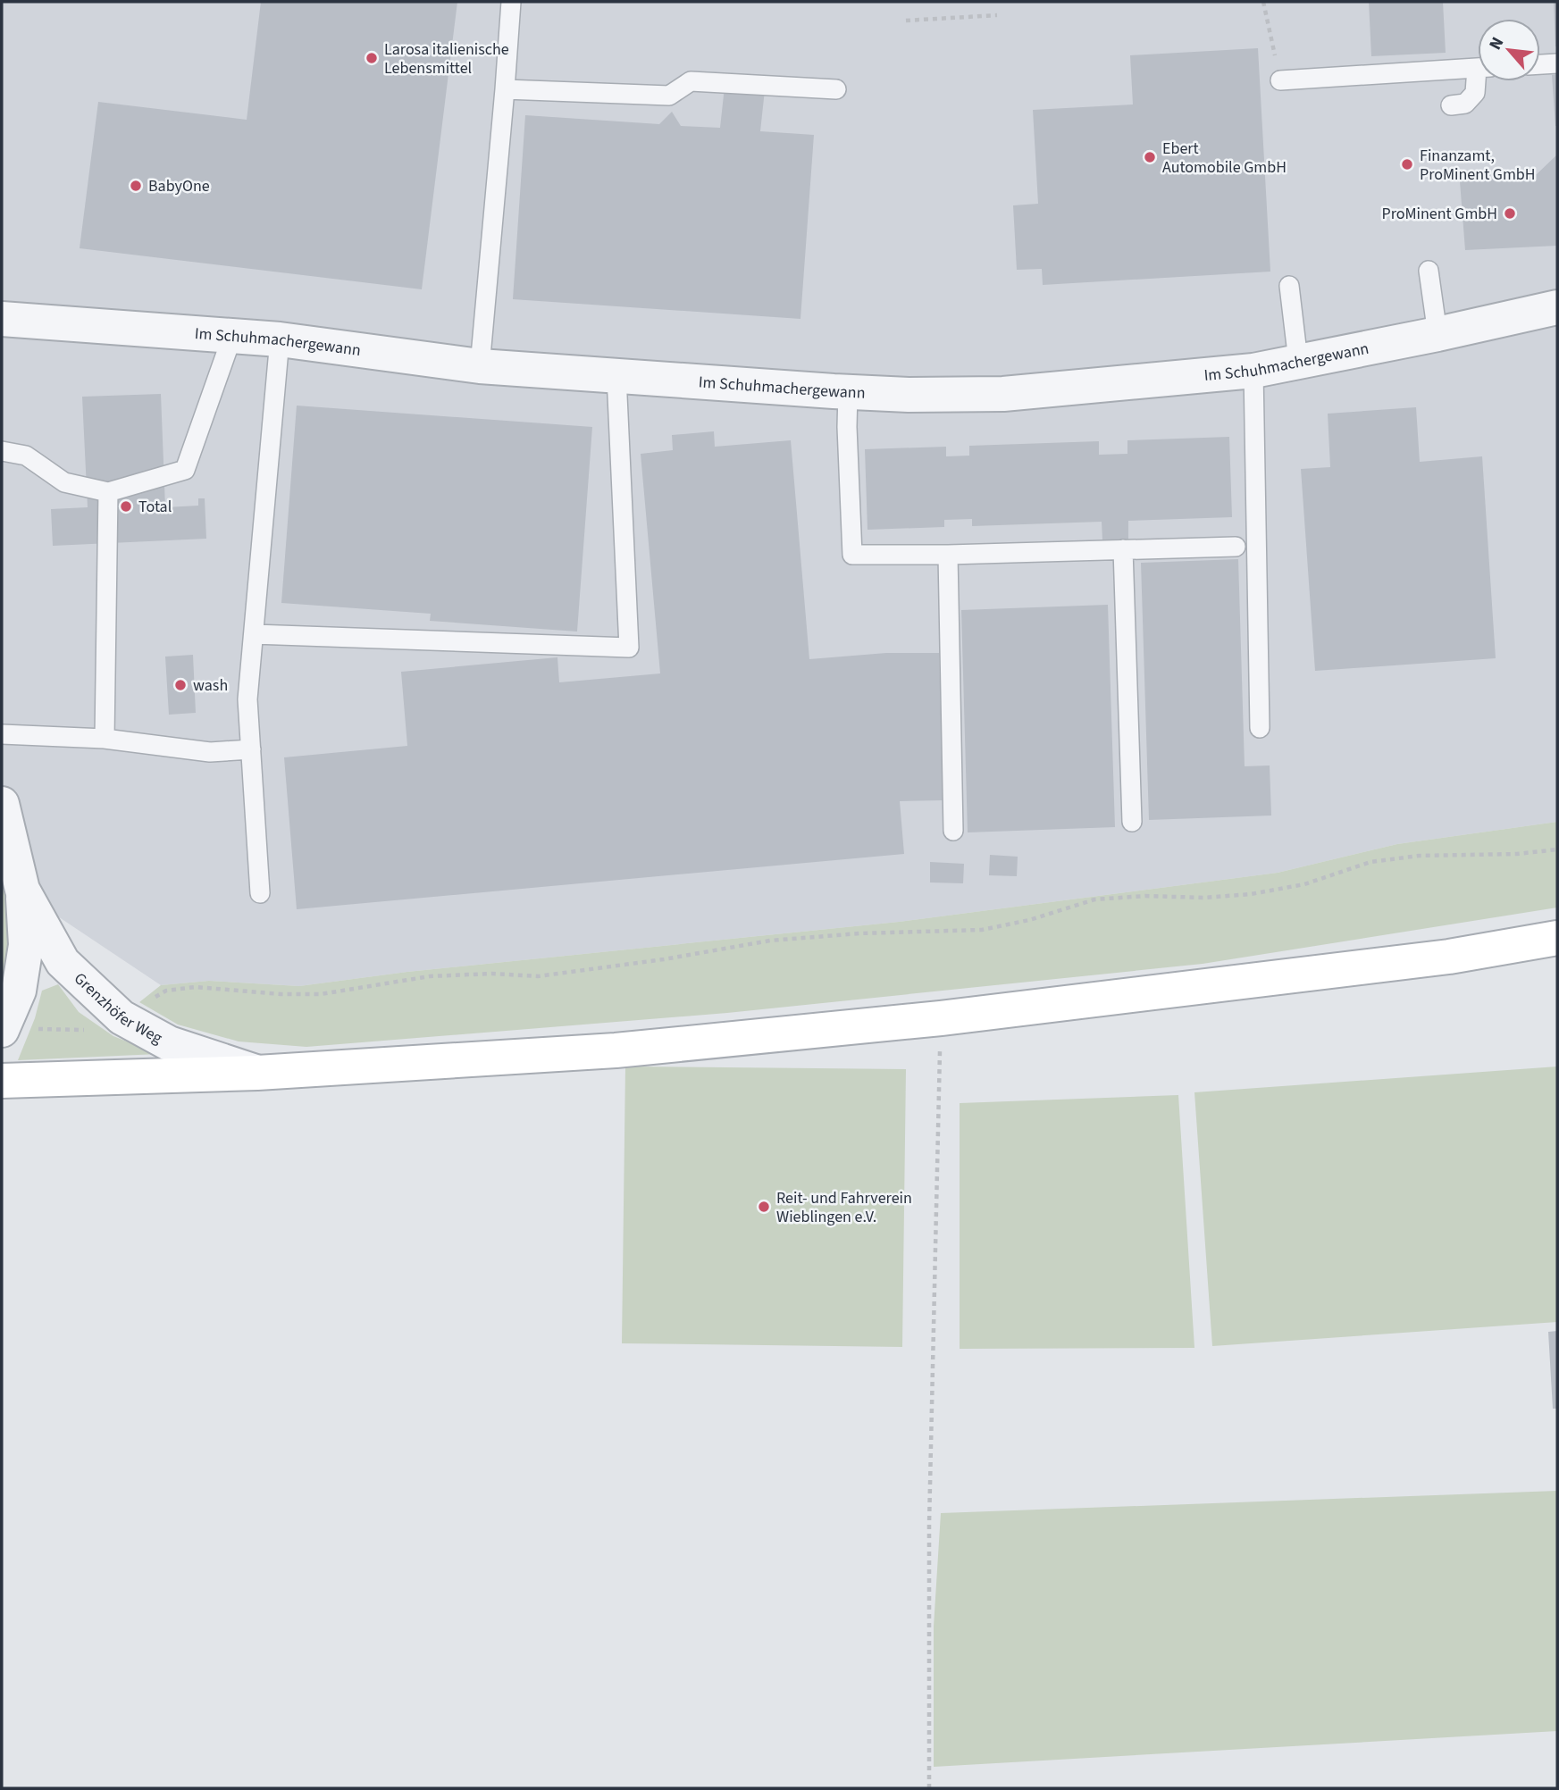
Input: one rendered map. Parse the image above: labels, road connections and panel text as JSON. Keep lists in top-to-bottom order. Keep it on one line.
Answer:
{"streets":{"street":["Im Schuhmachergewann","Grenzhöfer Weg"]},"places":["Larosa italienische Lebensmittel","Ebert Automobile GmbH","Finanzamt, ProMinent GmbH","BabyOne","ProMinent GmbH","Total","wash","Reit- und Fahrverein Wieblingen e.V."],"north":"top left"}
